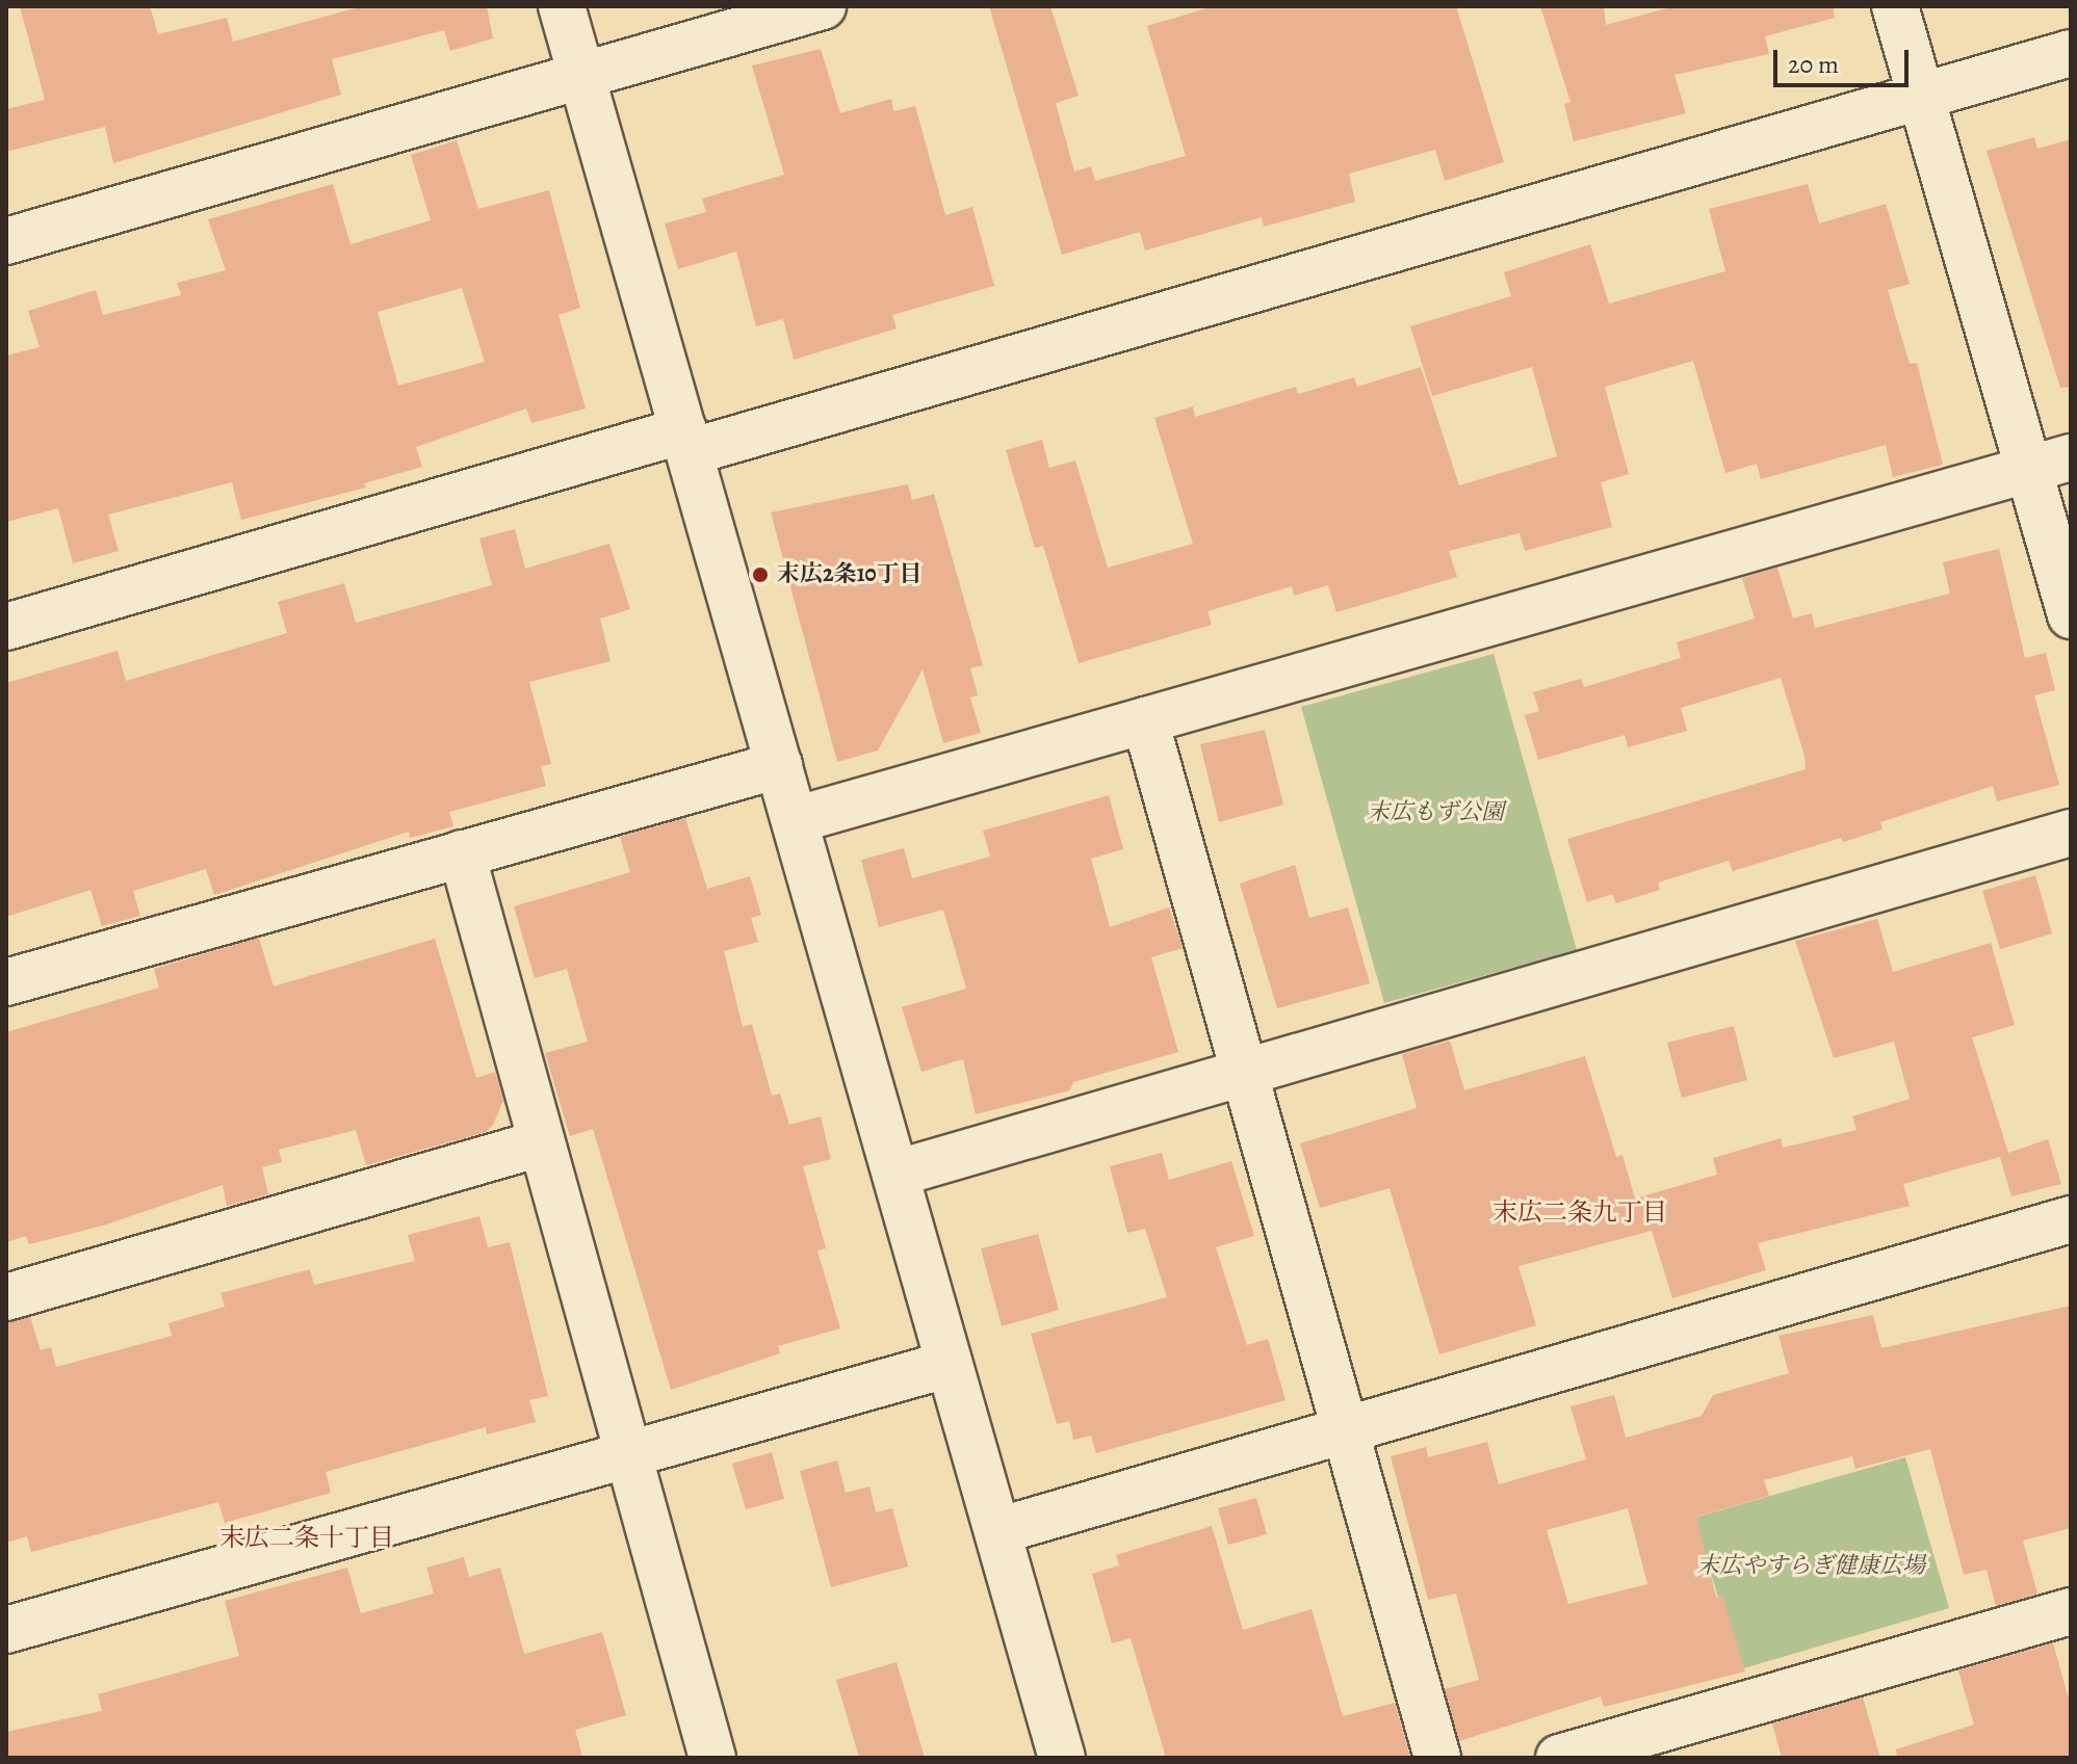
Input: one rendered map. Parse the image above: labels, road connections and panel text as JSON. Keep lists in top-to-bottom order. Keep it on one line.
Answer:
{"districts":["末広二条九丁目","末広二条十丁目"],"parks":["末広もず公園","末広やすらぎ健康広場"],"places":["末広2条10丁目"],"scale_bar":"20 m"}
